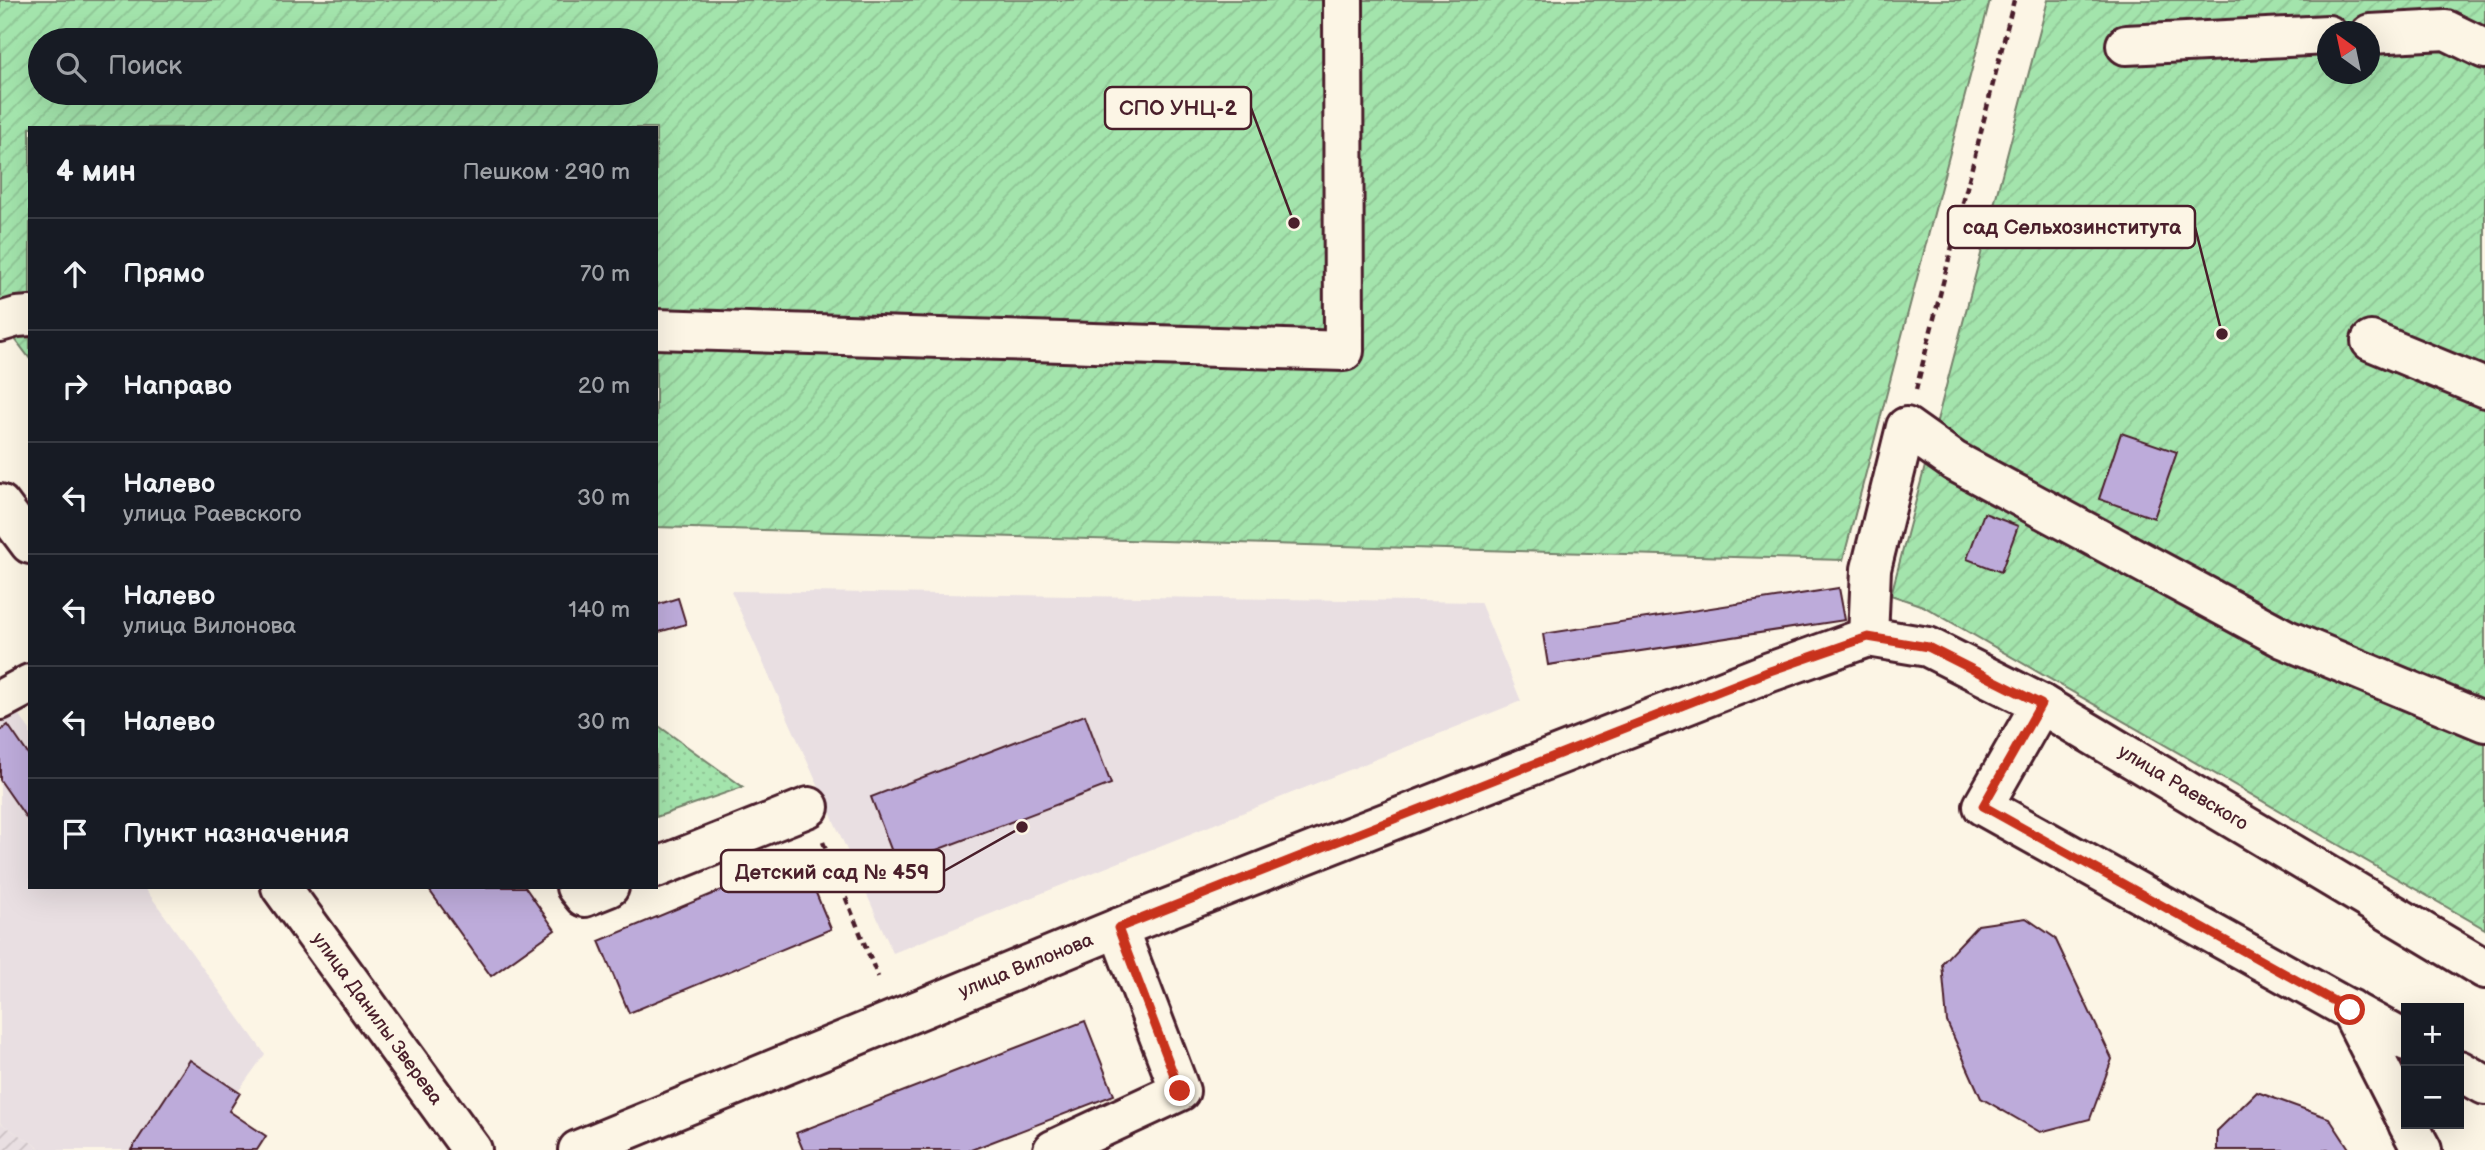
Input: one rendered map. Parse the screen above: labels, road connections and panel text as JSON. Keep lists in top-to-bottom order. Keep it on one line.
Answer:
{"streets":{"street":["улица Раевского","улица Вилонова","улица Данилы Зверева"]},"crossings":[["улица Раевского","улица Вилонова"]],"places":["СПО УНЦ-2","сад Сельхозинститута","Детский сад № 459"],"north":"top left","page":{"search":"Поиск","heading":["4 мин","Пешком · 290 m"],"list":[["Прямо","70 m"],["Направо","20 m"],["Налево","улица Раевского","30 m"],["Налево","улица Вилонова","140 m"],["Налево","30 m"],"Пункт назначения"],"map_buttons":["+","−"]}}
